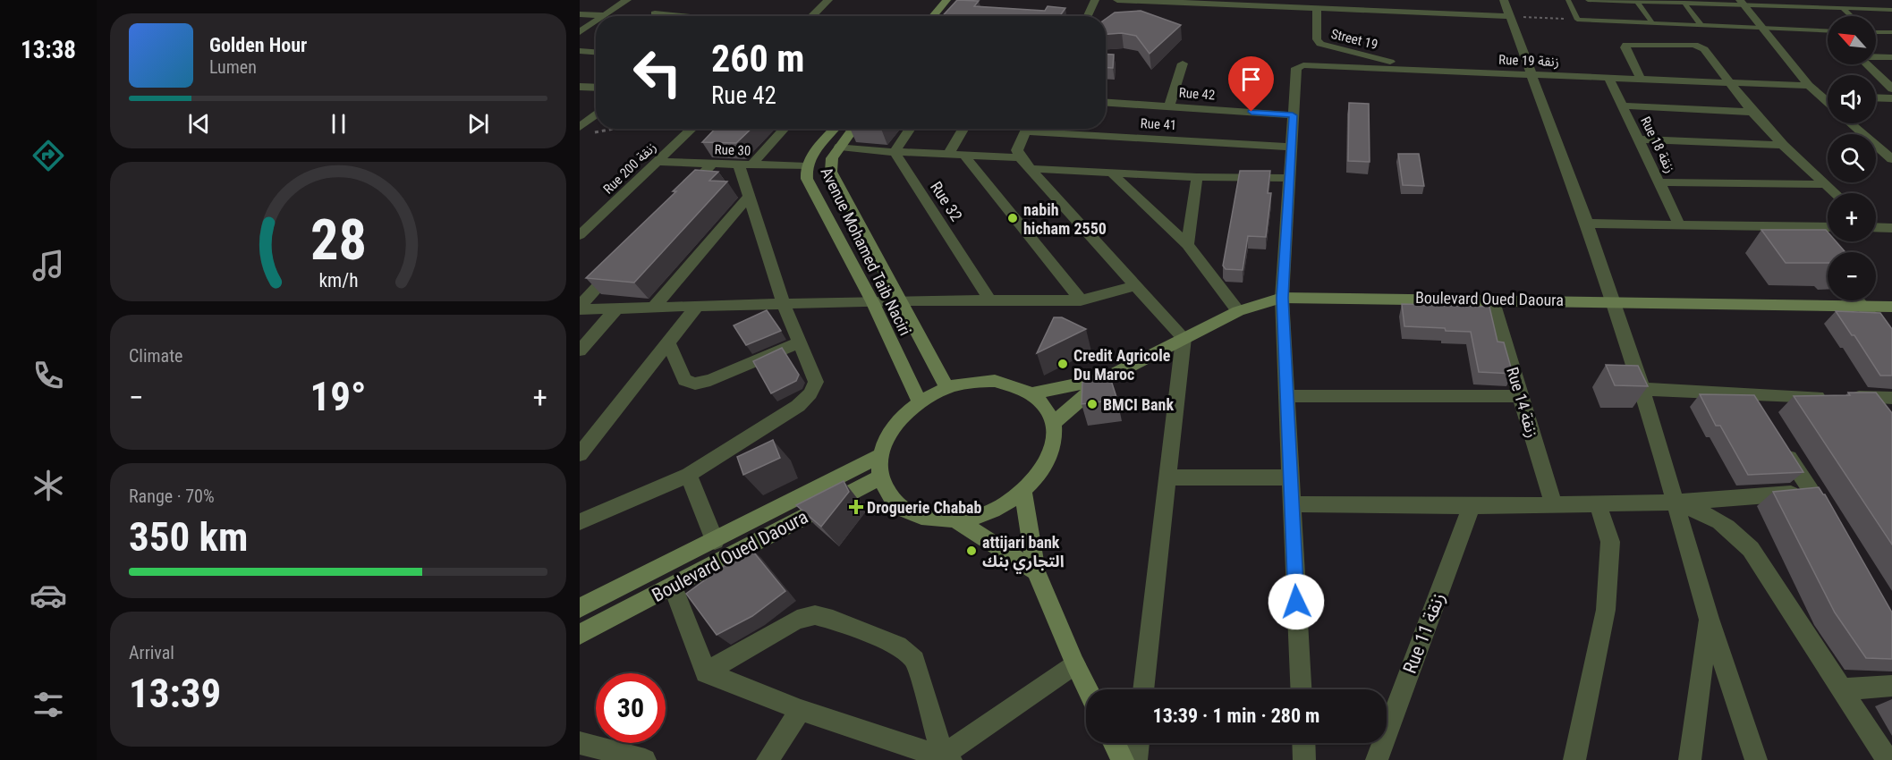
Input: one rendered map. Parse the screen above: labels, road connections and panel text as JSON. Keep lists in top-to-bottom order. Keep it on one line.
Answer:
{"streets":{"street":["Street 19","Rue 19 زنقة","Rue 42","Rue 41","Rue 18 زنقة","Rue 30","Rue 200 زنقة","Rue 32","Avenue Mohamed Taib Naciri","Boulevard Oued Daoura","Rue 14 زنقة","Rue 11 زنقة"]},"crossings":[["Street 19","Rue 19 زنقة"],["Rue 19 زنقة","Rue 42"],["Rue 19 زنقة","Rue 18 زنقة"],["Rue 30","Rue 200 زنقة"],["Rue 30","Avenue Mohamed Taib Naciri"],["Avenue Mohamed Taib Naciri","Boulevard Oued Daoura"],["Boulevard Oued Daoura","Rue 14 زنقة"]],"places":{"other":["nabih hicham 2550","Credit Agricole Du Maroc","BMCI Bank","attijari bank التجاري بنك"],"health":["Droguerie Chabab"]},"north":"top left","page":{"tabs":"13:38","map_buttons":["+","−"],"turn":["260 m","Rue 42"],"song":["Golden Hour","Lumen"],"tile":["Climate",["Range · 70%","350 km"],["Arrival","13:39"]],"heat":["−","19°","+"],"limit":"30","trip":"13:39 · 1 min · 280 m","gauge":["28","km/h"]}}
